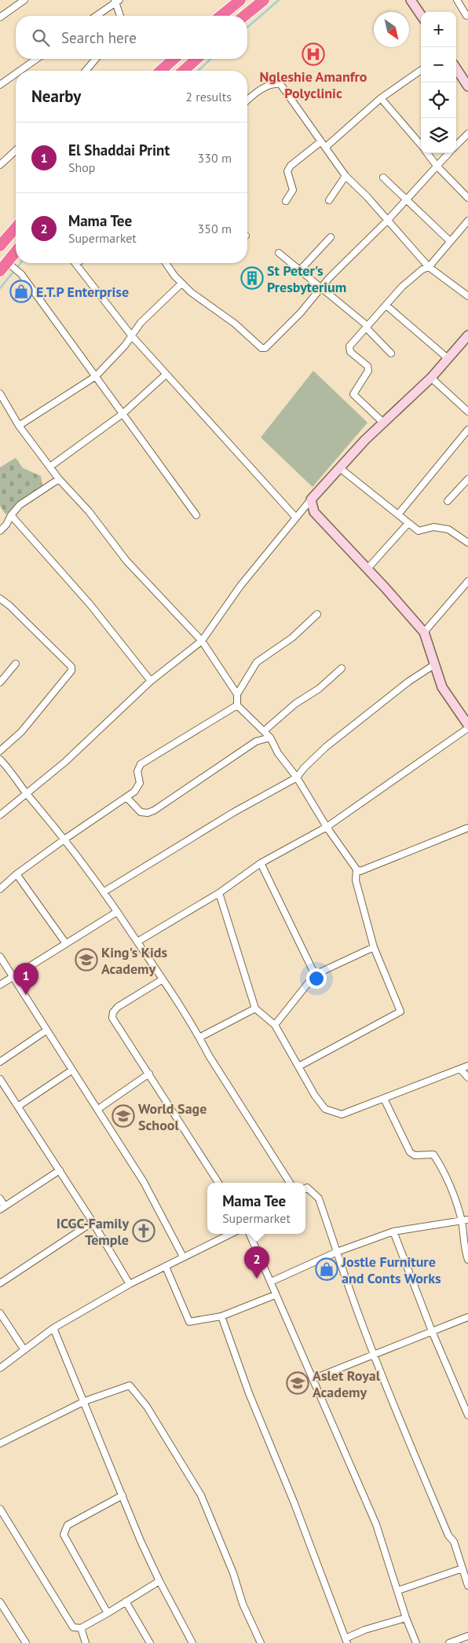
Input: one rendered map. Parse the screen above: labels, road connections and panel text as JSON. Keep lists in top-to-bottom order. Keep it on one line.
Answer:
{"places":{"hospital":["Ngleshie Amanfro Polyclinic"],"building":["St Peter's Presbyterium"],"shop":["E.T.P Enterprise","Jostle Furniture and Conts Works"],"school or university":["King's Kids Academy","World Sage School","Aslet Royal Academy"],"church":["ICGC-Family Temple"]},"north":"bottom right","page":{"map_buttons":["+","−"],"search":"Search here","heading":["Nearby","2 results"],"list":[{"mark":"1","name":"El Shaddai Print","note":"Shop","value":"330 m"},{"mark":"2","name":"Mama Tee","note":"Supermarket","value":"350 m"}],"pins":["1","2"],"popup":["Mama Tee","Supermarket"]}}
